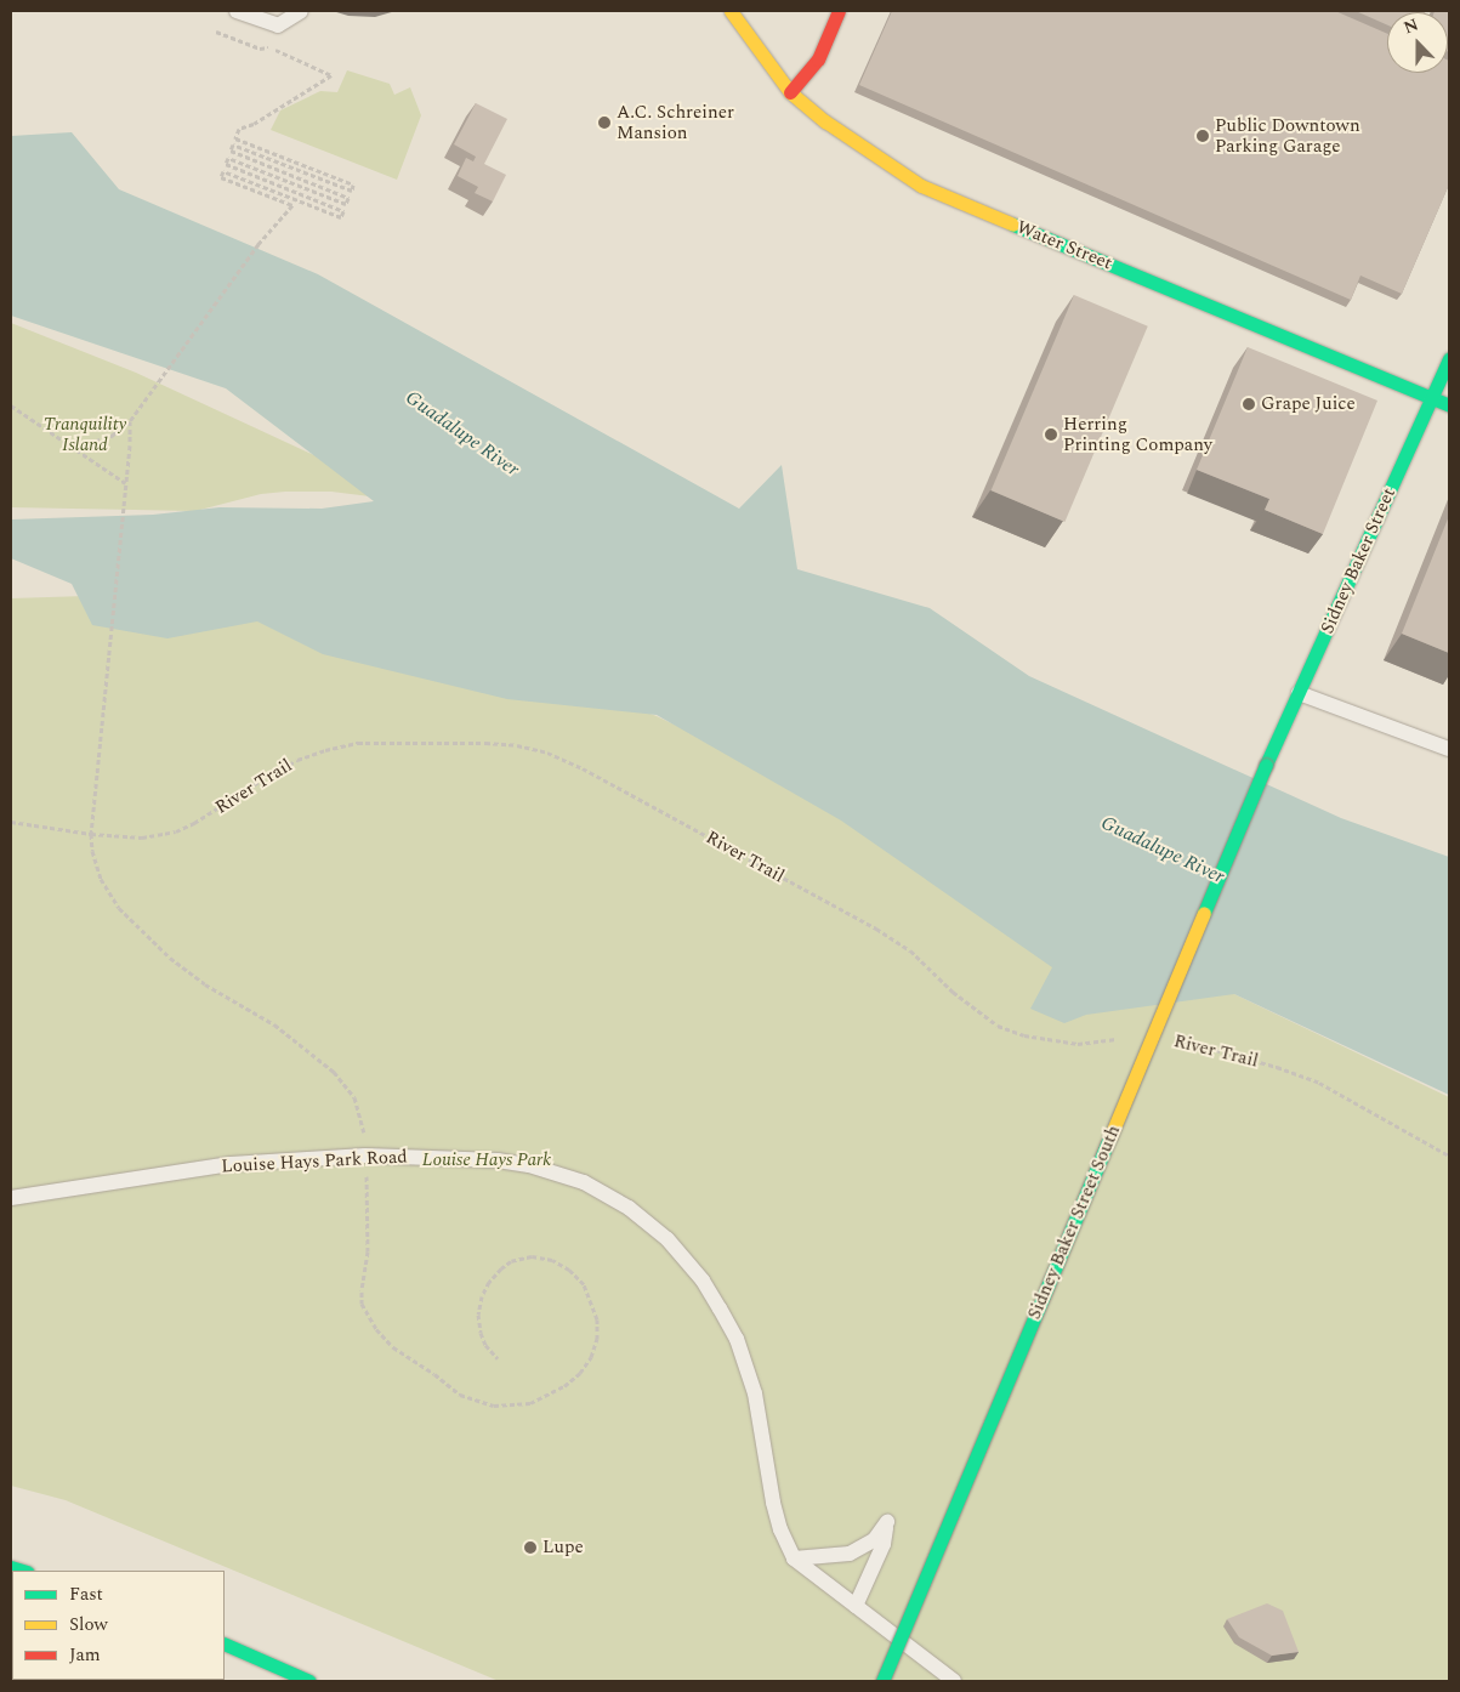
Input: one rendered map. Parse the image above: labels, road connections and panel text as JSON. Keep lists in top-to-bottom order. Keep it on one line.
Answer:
{"streets":{"main road":["Water Street","Sidney Baker Street","Sidney Baker Street South"],"lane":["Louise Hays Park Road"],"path":["River Trail"]},"crossings":[["Water Street","Sidney Baker Street"],["Sidney Baker Street","Sidney Baker Street South"]],"water":["Guadalupe River"],"parks":["Tranquility Island","Louise Hays Park"],"places":["A.C. Schreiner Mansion","Public Downtown Parking Garage","Grape Juice","Herring Printing Company","Lupe"],"legend":["Fast","Slow","Jam"],"north":"top"}
